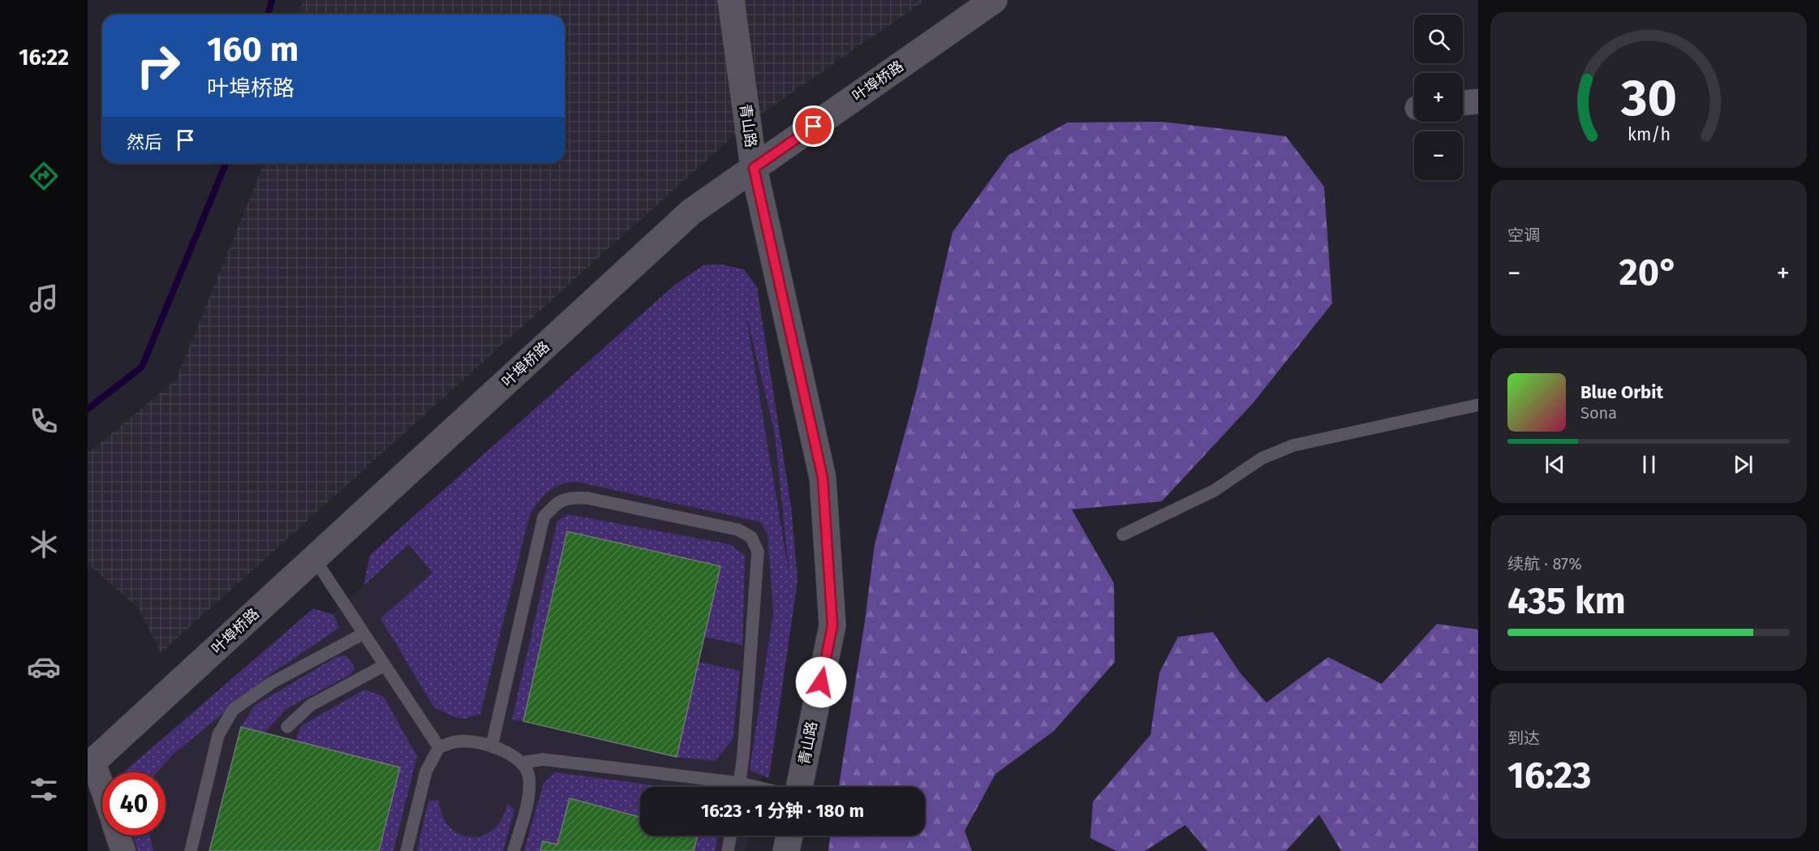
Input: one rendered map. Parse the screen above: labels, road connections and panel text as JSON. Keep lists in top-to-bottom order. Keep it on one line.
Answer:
{"streets":{"street":["叶埠桥路","青山路"]},"crossings":[["叶埠桥路","青山路"]],"page":{"tabs":"16:22","map_buttons":["+","−"],"turn":["160 m","叶埠桥路"],"then":"然后","tile":["空调",["续航 · 87%","435 km"],["到达","16:23"]],"heat":["−","20°","+"],"song":["Blue Orbit","Sona"],"limit":"40","trip":"16:23 · 1 分钟 · 180 m","gauge":["30","km/h"]}}
